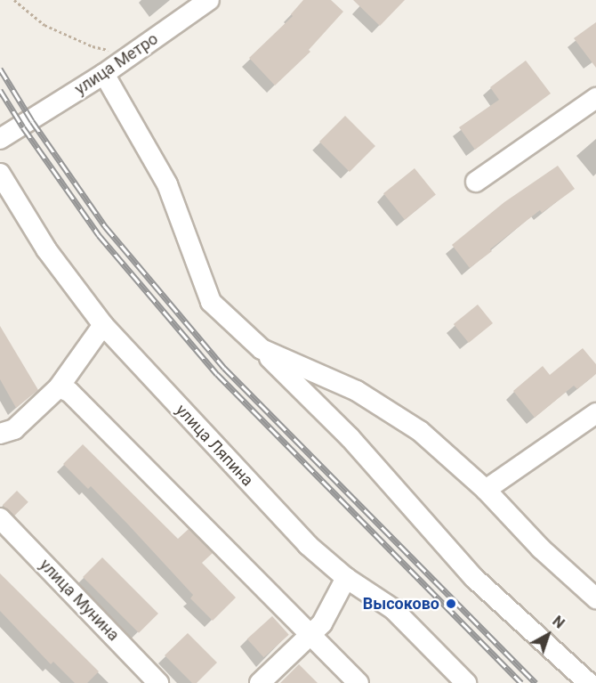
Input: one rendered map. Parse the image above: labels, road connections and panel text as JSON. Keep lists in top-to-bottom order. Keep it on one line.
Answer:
{"streets":{"street":["улица Метро","улица Ляпина","улица Мунина"]},"places":["Высоково"],"north":"top right"}
